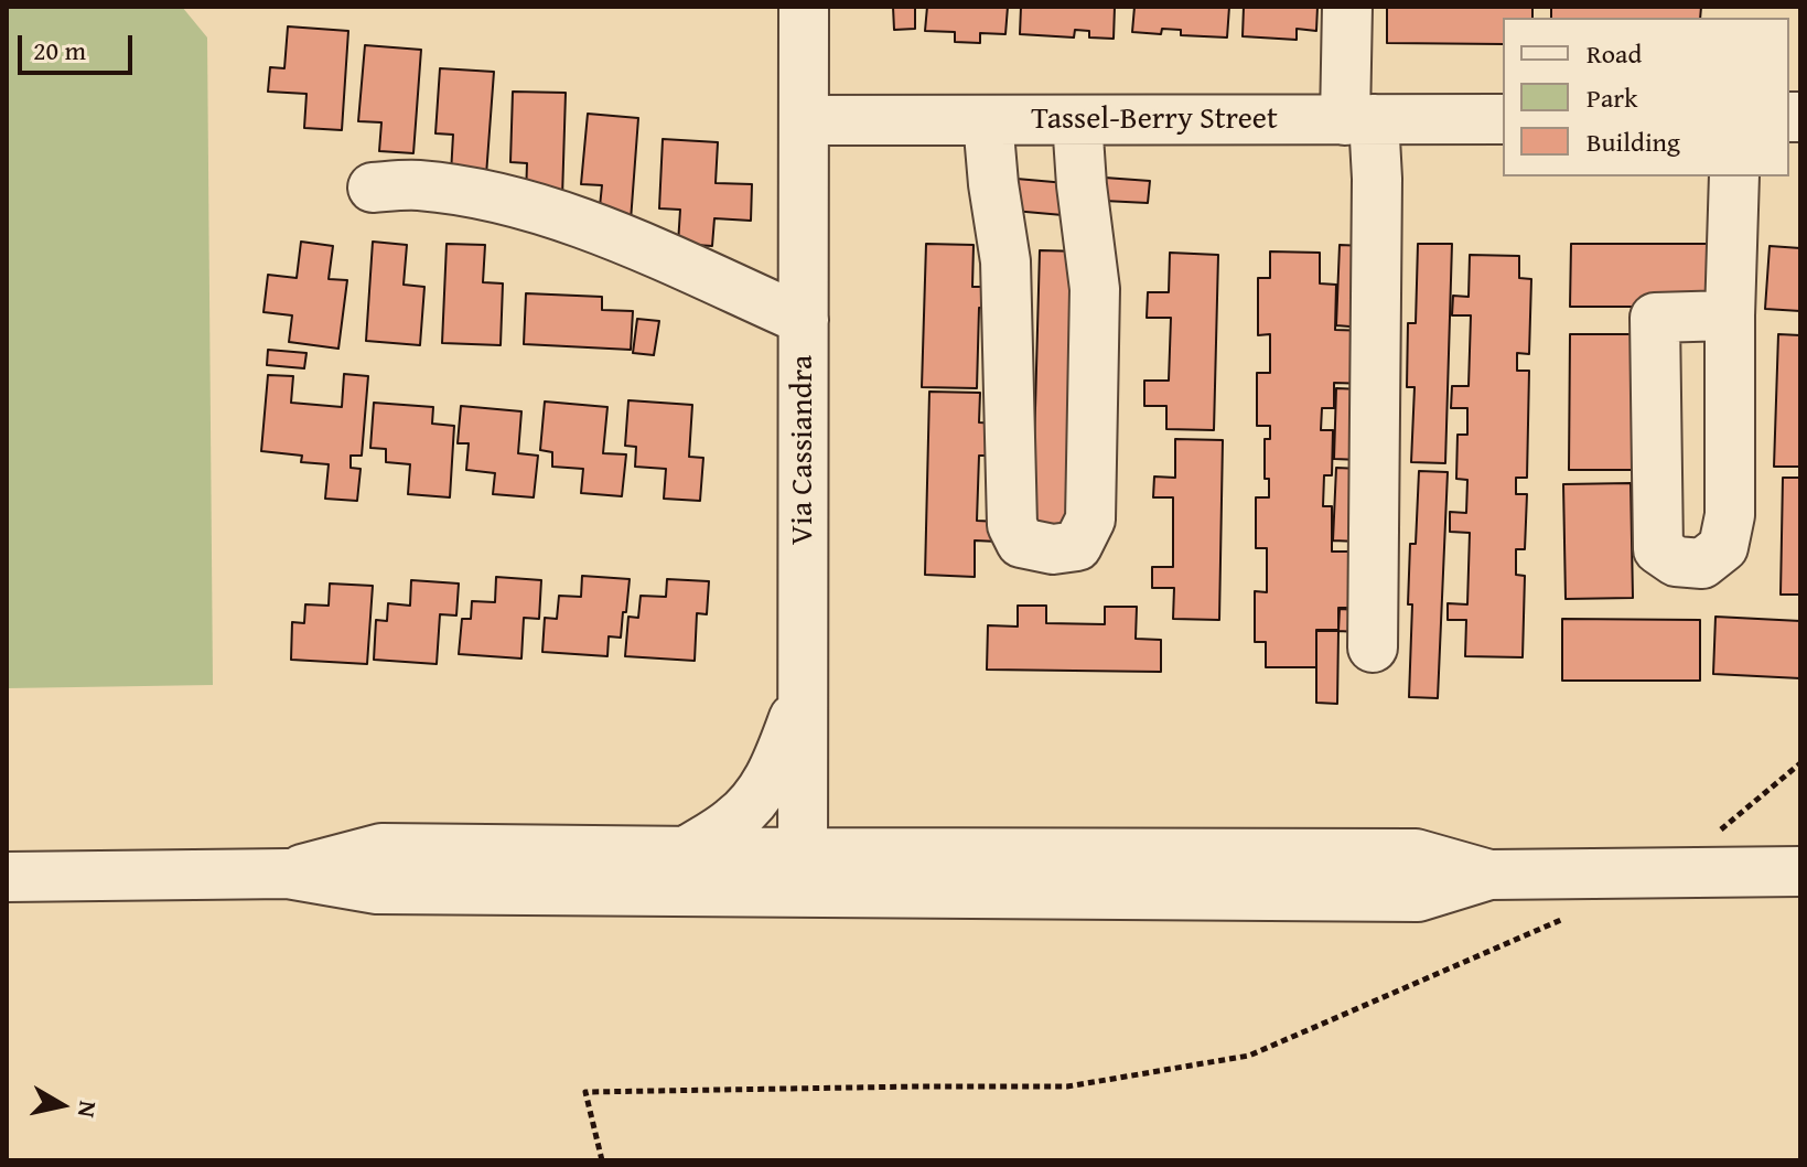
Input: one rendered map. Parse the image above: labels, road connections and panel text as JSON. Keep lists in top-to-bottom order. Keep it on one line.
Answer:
{"streets":{"street":["Tassel-Berry Street","Via Cassiandra"]},"crossings":[["Tassel-Berry Street","Via Cassiandra"]],"legend":["Road","Park","Building"],"scale_bar":"20 m","north":"right"}
